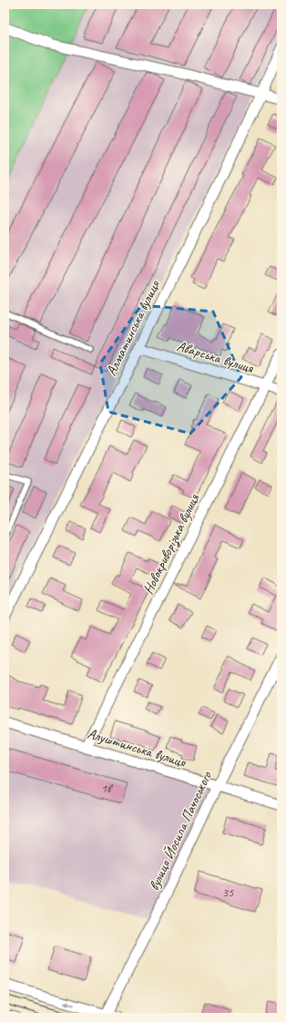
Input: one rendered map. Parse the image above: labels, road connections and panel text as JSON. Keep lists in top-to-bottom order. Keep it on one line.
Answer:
{"streets":{"street":["Алматинська вулиця","Аварська вулиця","Новокриворізька вулиця","Алуштинська вулиця","вулиця Йосипа Пачоського"]},"crossings":[["Алматинська вулиця","Аварська вулиця"],["Аварська вулиця","Новокриворізька вулиця"],["Новокриворізька вулиця","Алуштинська вулиця"],["Алуштинська вулиця","вулиця Йосипа Пачоського"]],"house_numbers":["1в","35"]}
